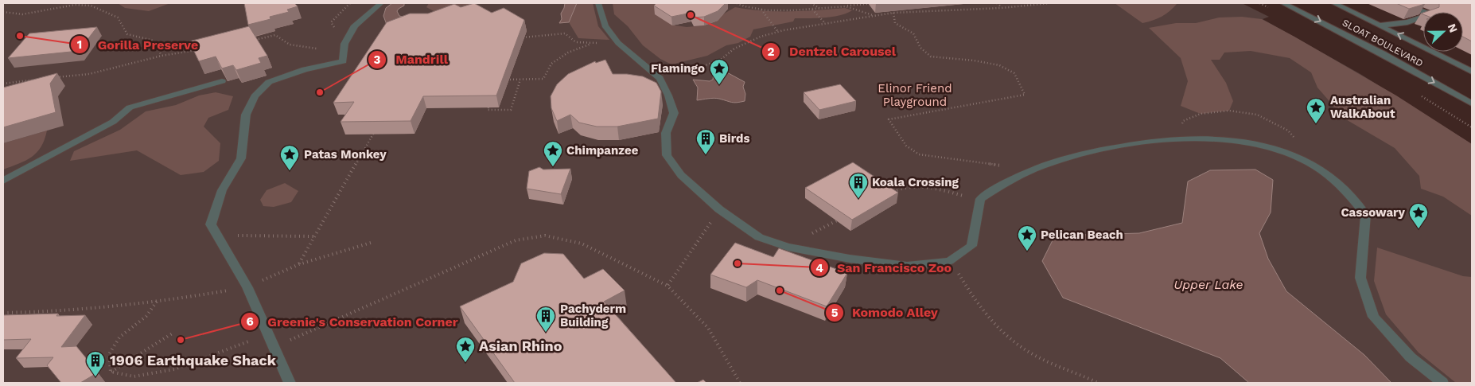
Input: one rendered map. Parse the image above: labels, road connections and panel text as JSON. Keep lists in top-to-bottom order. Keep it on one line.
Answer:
{"streets":{"street":["SLOAT BOULEVARD"]},"water":["Upper Lake"],"parks":["Elinor Friend Playground"],"places":{"other":["Dentzel Carousel","Gorilla Preserve","Mandrill","San Francisco Zoo","Komodo Alley","Greenie's Conservation Corner"],"place":["Flamingo","Australian WalkAbout","Chimpanzee","Patas Monkey","Cassowary","Pelican Beach","Asian Rhino"],"building":["Birds","Koala Crossing","Pachyderm Building","1906 Earthquake Shack"]},"north":"right"}
